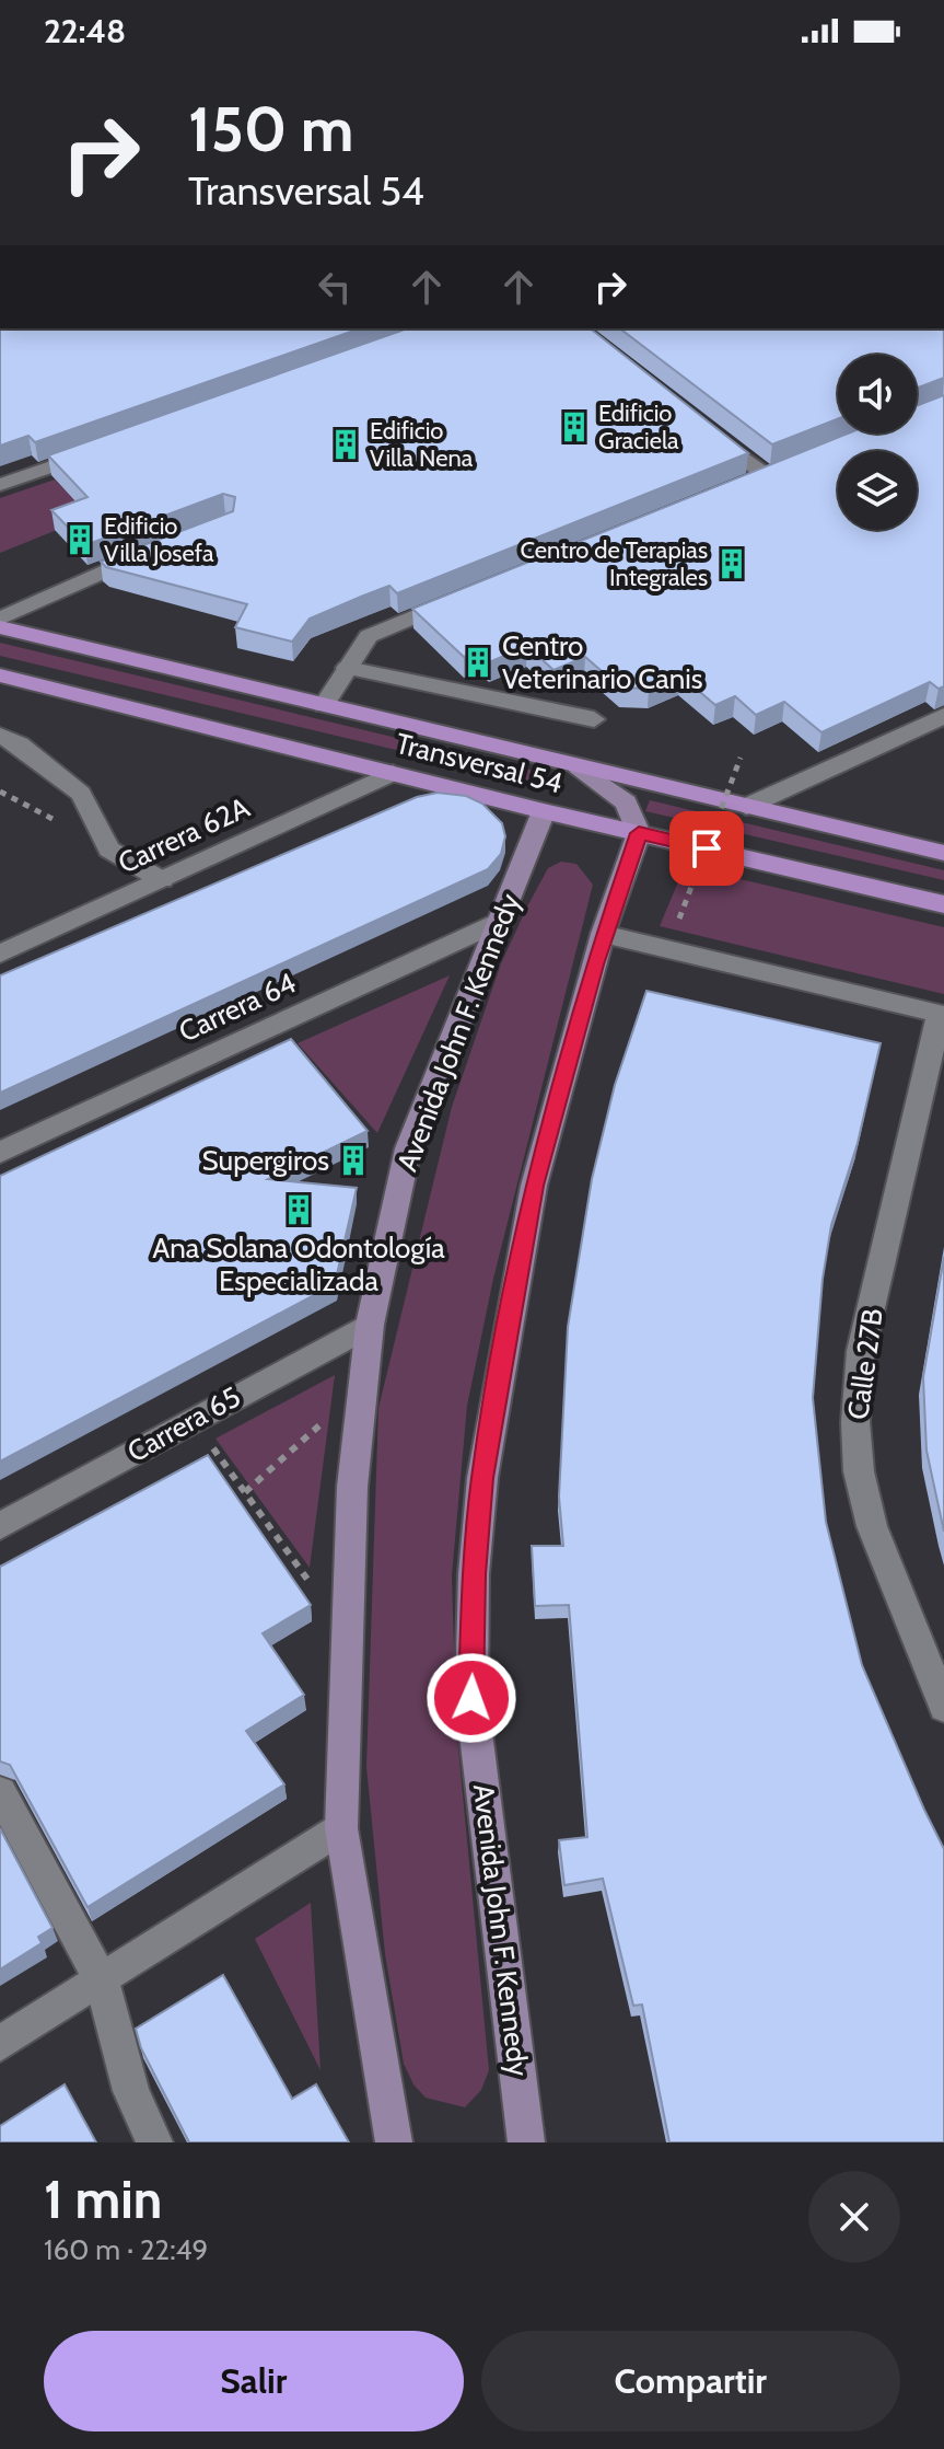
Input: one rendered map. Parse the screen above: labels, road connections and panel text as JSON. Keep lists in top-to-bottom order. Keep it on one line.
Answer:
{"streets":{"main road":["Transversal 54"],"street":["Carrera 62A","Carrera 64","Avenida John F. Kennedy","Calle 27B","Carrera 65"]},"crossings":[["Transversal 54","Carrera 62A"],["Transversal 54","Avenida John F. Kennedy"],["Carrera 64","Avenida John F. Kennedy"],["Avenida John F. Kennedy","Carrera 65"]],"places":{"building":["Edificio Graciela","Edificio Villa Nena","Edificio Villa Josefa","Centro de Terapias Integrales","Centro Veterinario Canis","Supergiros","Ana Solana Odontología Especializada"]},"page":{"status":"22:48","turn":["150 m","Transversal 54"],"heading":["1 min","160 m · 22:49"],"buttons":["Salir","Compartir"]}}
